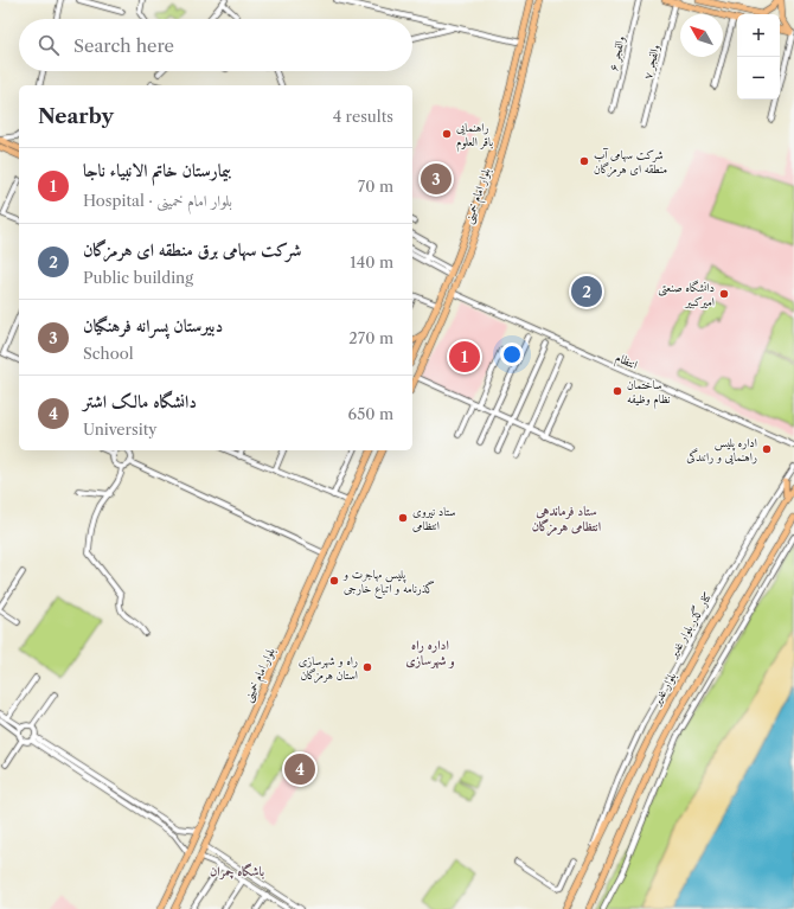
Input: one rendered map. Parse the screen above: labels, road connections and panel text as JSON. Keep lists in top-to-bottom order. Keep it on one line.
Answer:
{"streets":{"main road":["بلوار امام خمینی","بلوار غدیر"],"street":["والفجر ۶","والفجر ۷","انتظام","کنار گذر بلوار غدیر"]},"crossings":[["بلوار امام خمینی","انتظام"],["کنار گذر بلوار غدیر","بلوار غدیر"]],"districts":["ستاد فرماندهی انتظامی هرمزگان","اداره راه و شهرسازی","باشگاه چمران"],"places":["راهنمایی باقر العلوم","شرکت سهامی آب منطقه ای هرمزگان","دانشگاه صنعتی امیرکبیر","ساختمان نظام وظیفه","اداره پلیس راهنمایی و رانندگی","ستاد نیروی انتظامی","پلیس مهاجرت و گذرنامه و اتباع خارجى","راه و شهرسازی استان هرمزگان"],"north":"top left","page":{"map_buttons":["+","−"],"search":"Search here","heading":["Nearby","4 results"],"list":[{"mark":"1","name":"بیمارستان خاتم الانبیاء ناجا","note":"Hospital · بلوار امام خمینی","value":"70 m"},{"mark":"2","name":"شرکت سهامی برق منطقه ای هرمزگان","note":"Public building","value":"140 m"},{"mark":"3","name":"دبیرستان پسرانه فرهنگیان","note":"School","value":"270 m"},{"mark":"4","name":"دانشگاه مالک اشتر","note":"University","value":"650 m"}],"pins":["3","2","1","4"]}}
